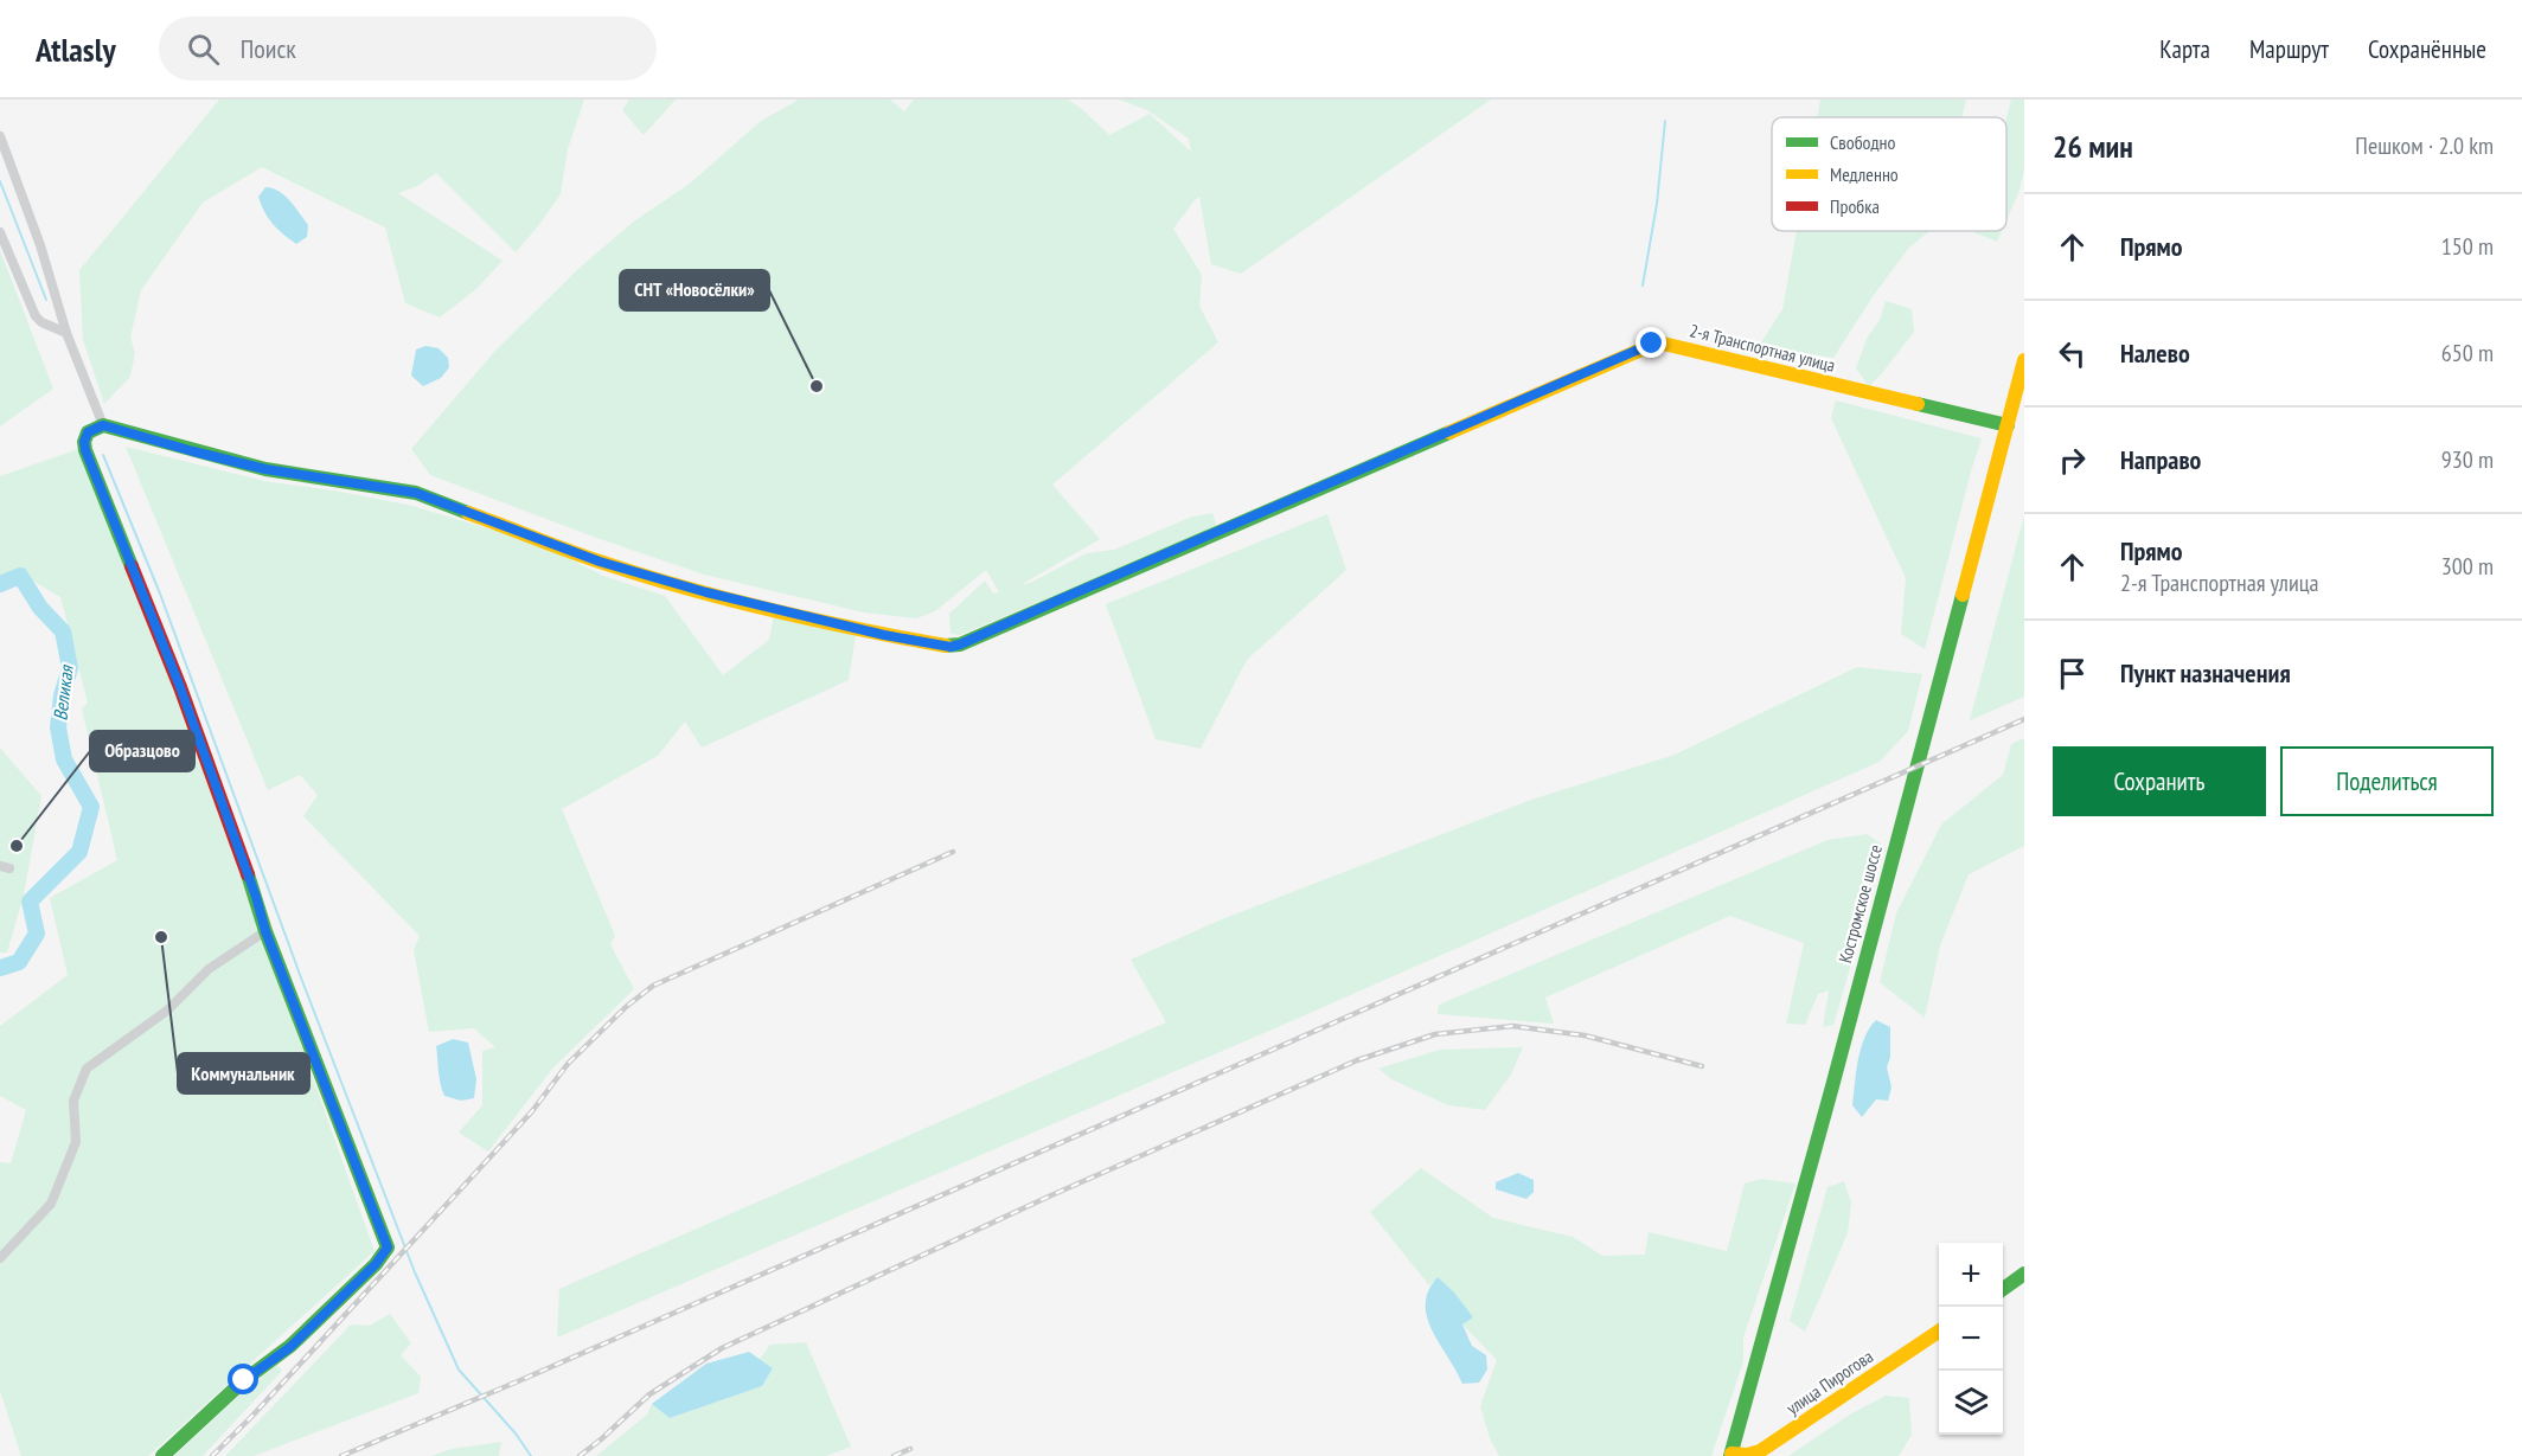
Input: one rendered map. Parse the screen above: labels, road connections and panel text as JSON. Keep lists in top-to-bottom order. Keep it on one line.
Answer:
{"streets":{"main road":["2-я Транспортная улица","Костромское шоссе","улица Пирогова"]},"crossings":[["2-я Транспортная улица","Костромское шоссе"],["Костромское шоссе","улица Пирогова"]],"water":["Великая"],"places":["СНТ «Новосёлки»","Образцово","Коммунальник"],"legend":["Свободно","Медленно","Пробка"],"page":{"header":"Atlasly","search":"Поиск","nav":["Карта","Маршрут","Сохранённые"],"heading":["26 мин","Пешком · 2.0 km"],"list":[["Прямо","150 m"],["Налево","650 m"],["Направо","930 m"],["Прямо","2-я Транспортная улица","300 m"],"Пункт назначения"],"buttons":["Сохранить","Поделиться"],"map_buttons":["+","−"]}}
